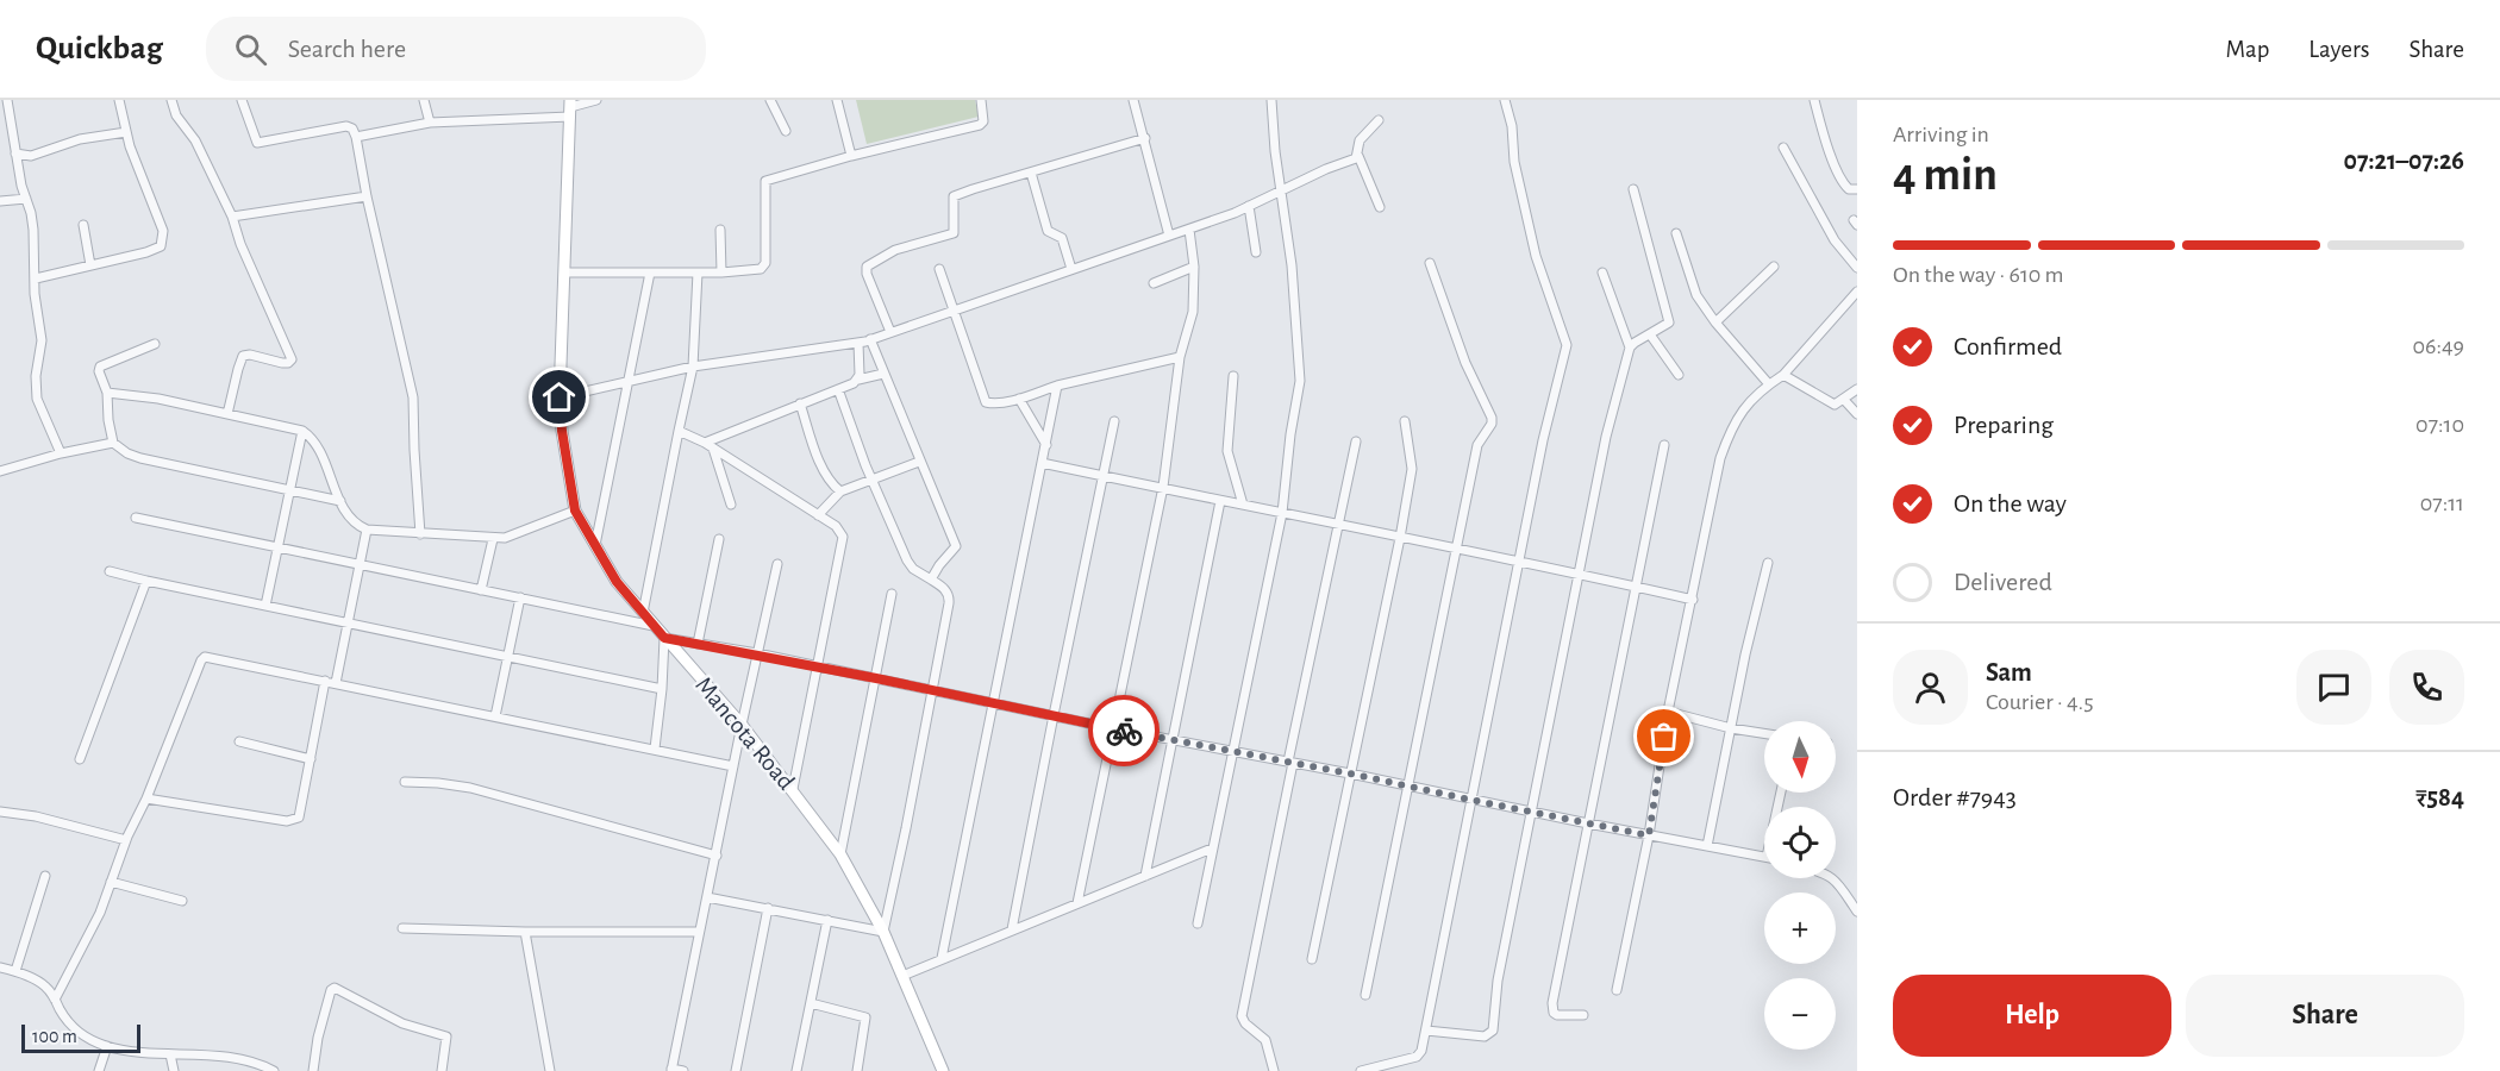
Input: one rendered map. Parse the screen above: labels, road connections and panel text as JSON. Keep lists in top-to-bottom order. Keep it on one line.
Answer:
{"streets":{"main road":["Mancota Road"]},"scale_bar":"100 m","north":"bottom","page":{"header":"Quickbag","search":"Search here","nav":["Map","Layers","Share"],"heading":["4 min","Arriving in","07:21–07:26"],"panel":["Sam","Courier · 4.5","Order #7943","₹584"],"bar":"On the way · 610 m","list":[["Confirmed","06:49"],["Preparing","07:10"],["On the way","07:11"],"Delivered"],"map_buttons":["+","−"],"buttons":["Help","Share"],"scale":"100 m"}}
